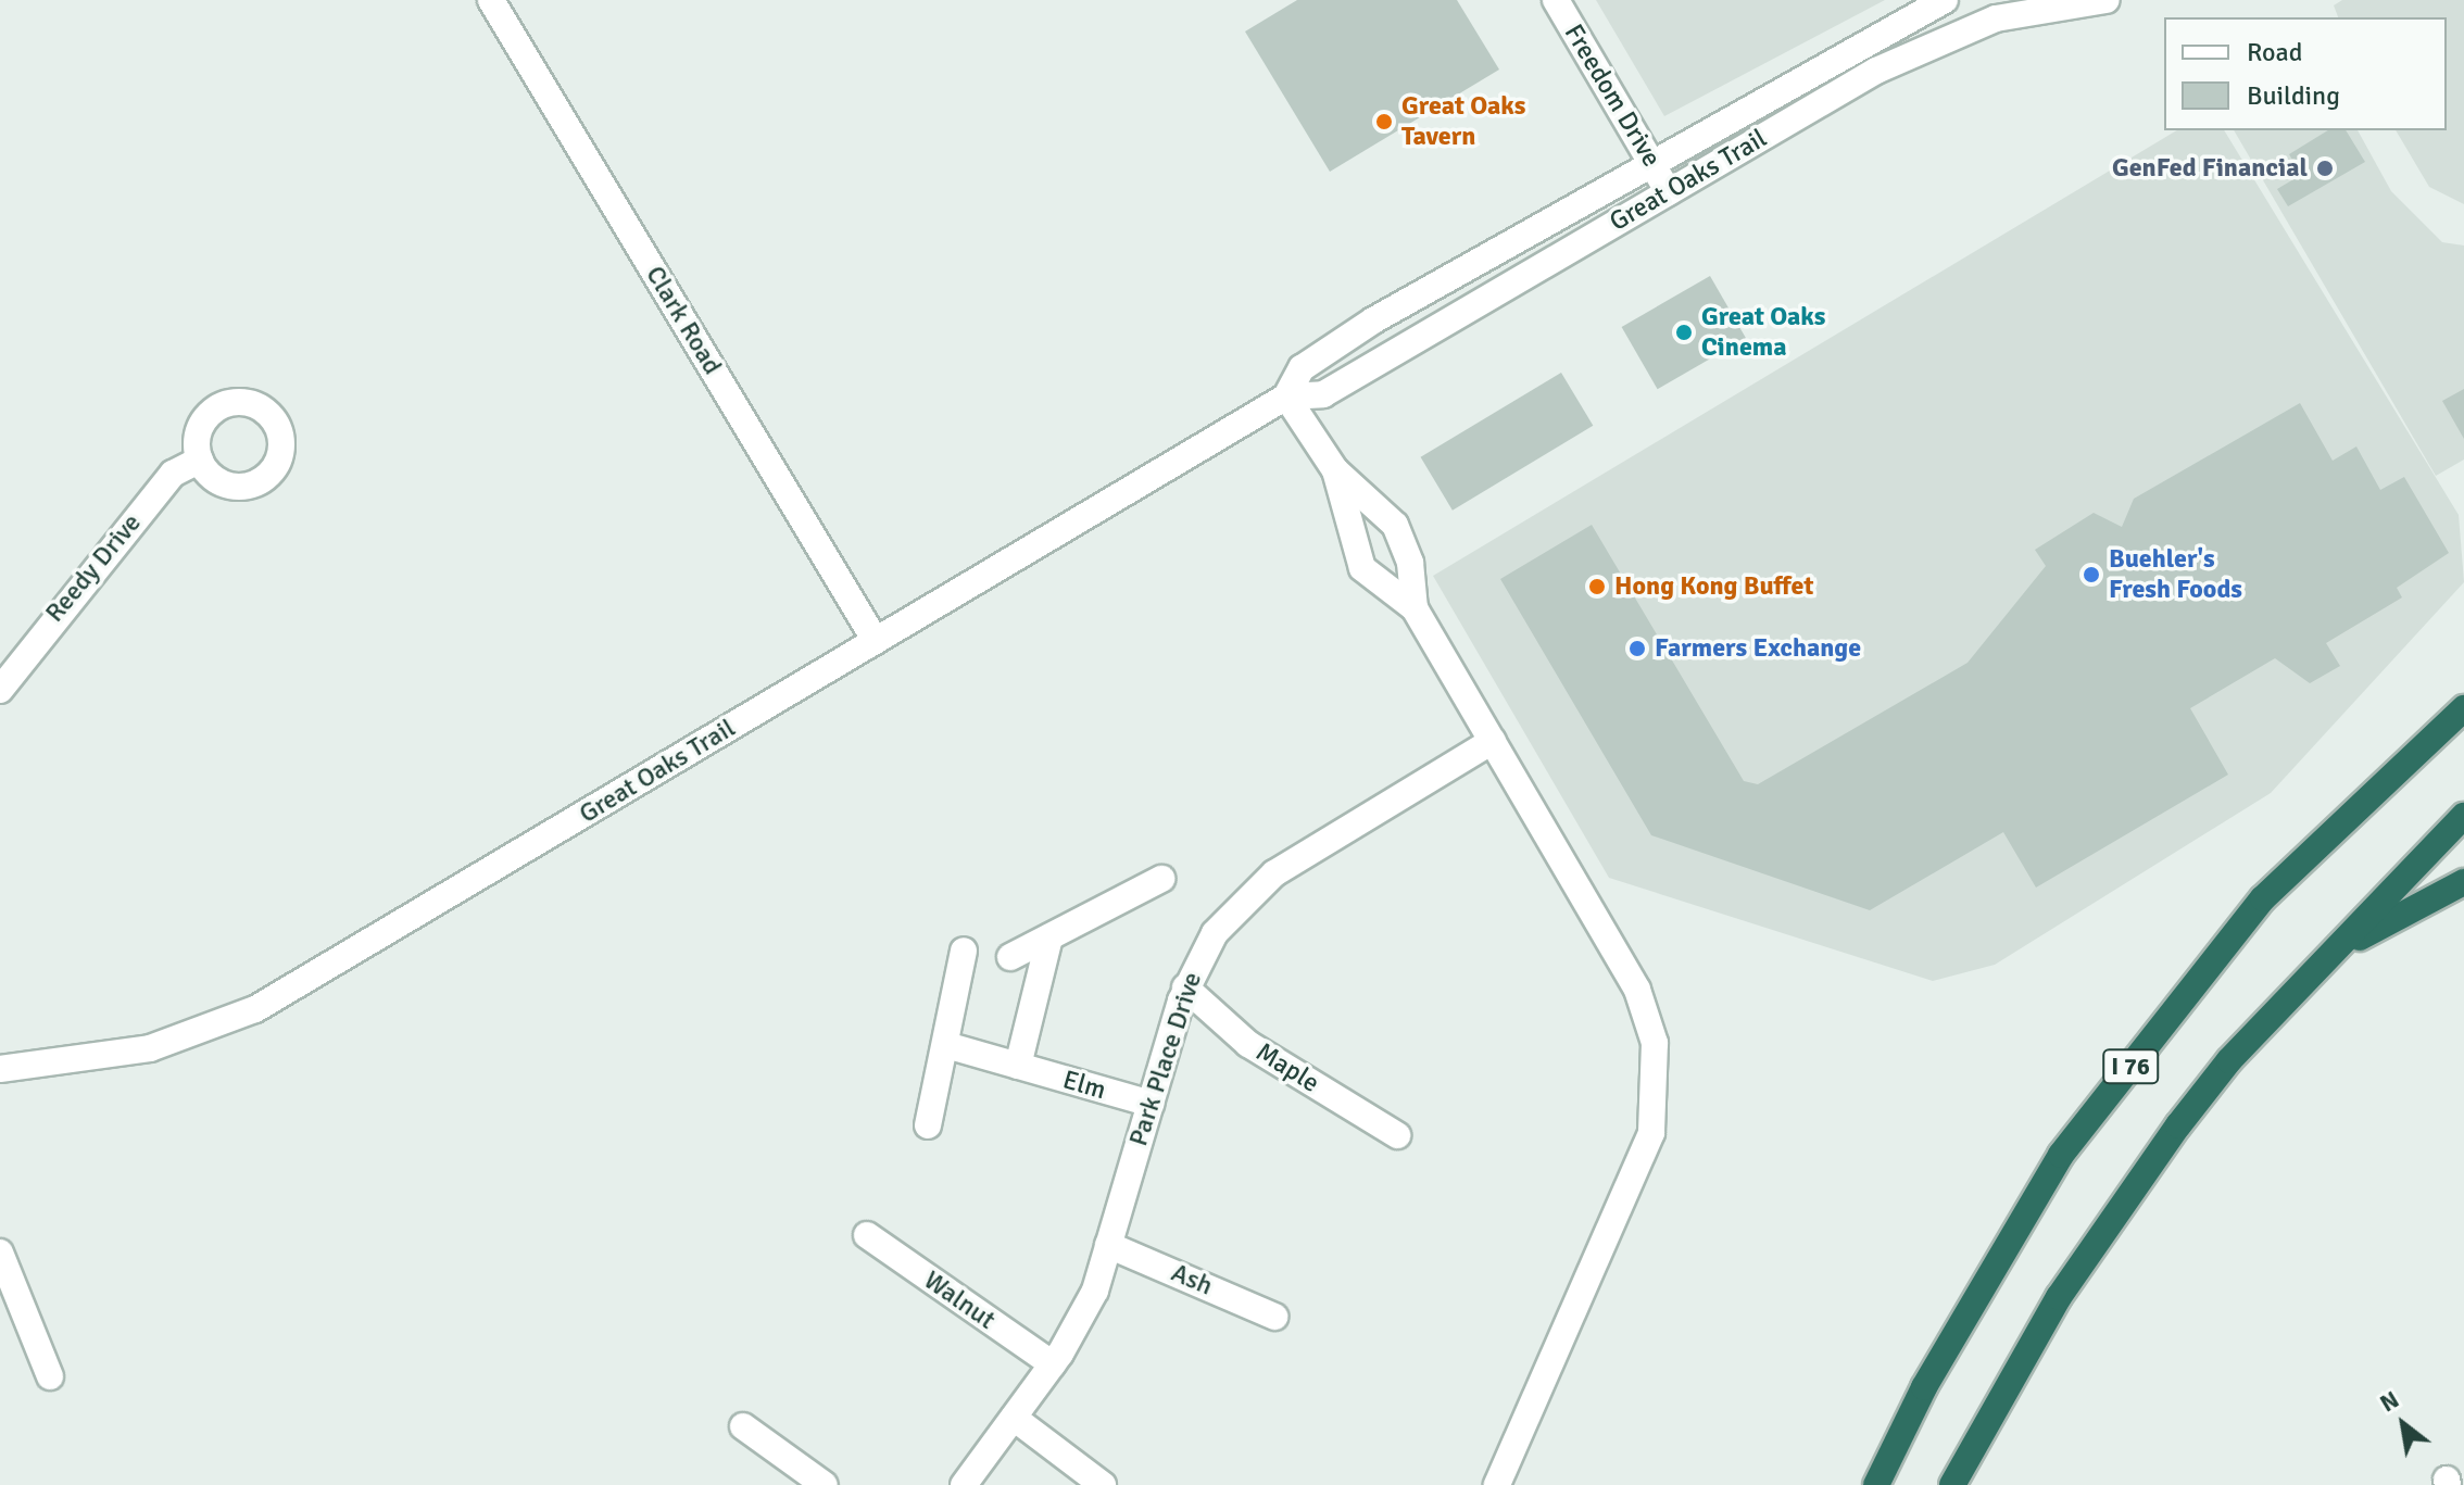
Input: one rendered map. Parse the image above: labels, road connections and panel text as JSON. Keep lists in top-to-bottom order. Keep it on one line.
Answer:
{"streets":{"highway":["I 76"],"street":["Freedom Drive","Great Oaks Trail","Clark Road","Reedy Drive","Park Place Drive","Maple","Elm","Ash","Walnut"]},"crossings":[["Freedom Drive","Great Oaks Trail"],["Great Oaks Trail","Clark Road"],["Park Place Drive","Maple"],["Park Place Drive","Elm"],["Park Place Drive","Ash"],["Park Place Drive","Walnut"]],"places":["Great Oaks Tavern","GenFed Financial","Great Oaks Cinema","Buehler's Fresh Foods","Hong Kong Buffet","Farmers Exchange"],"legend":["Road","Building"],"north":"top left"}
